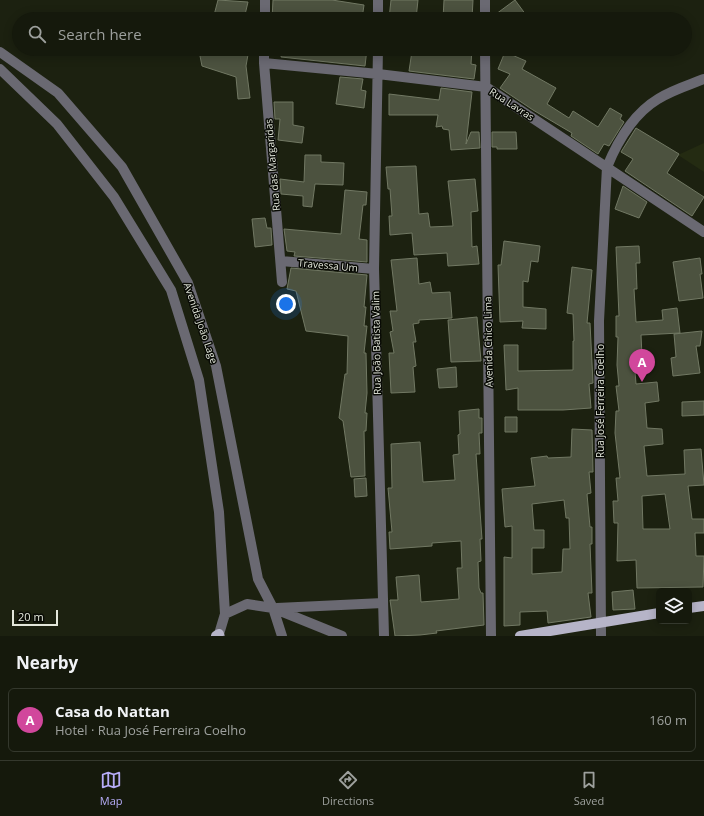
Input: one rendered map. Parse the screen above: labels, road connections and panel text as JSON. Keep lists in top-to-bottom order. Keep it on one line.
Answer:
{"streets":{"street":["Rua Lavras","Rua das Margaridas","Travessa Um","Avenida João Lage","Avenida Chico Lima","Rua João Batista Valim","Rua José Ferreira Coelho"]},"crossings":[["Rua Lavras","Rua das Margaridas"],["Rua Lavras","Avenida Chico Lima"],["Rua Lavras","Rua João Batista Valim"],["Rua Lavras","Rua José Ferreira Coelho"],["Rua das Margaridas","Travessa Um"],["Travessa Um","Rua João Batista Valim"]],"scale_bar":"20 m","page":{"search":"Search here","pins":"A","scale":"20 m","heading":"Nearby","list":[{"mark":"A","name":"Casa do Nattan","note":"Hotel · Rua José Ferreira Coelho","value":"160 m"}],"nav":["Map","Directions","Saved"]}}
